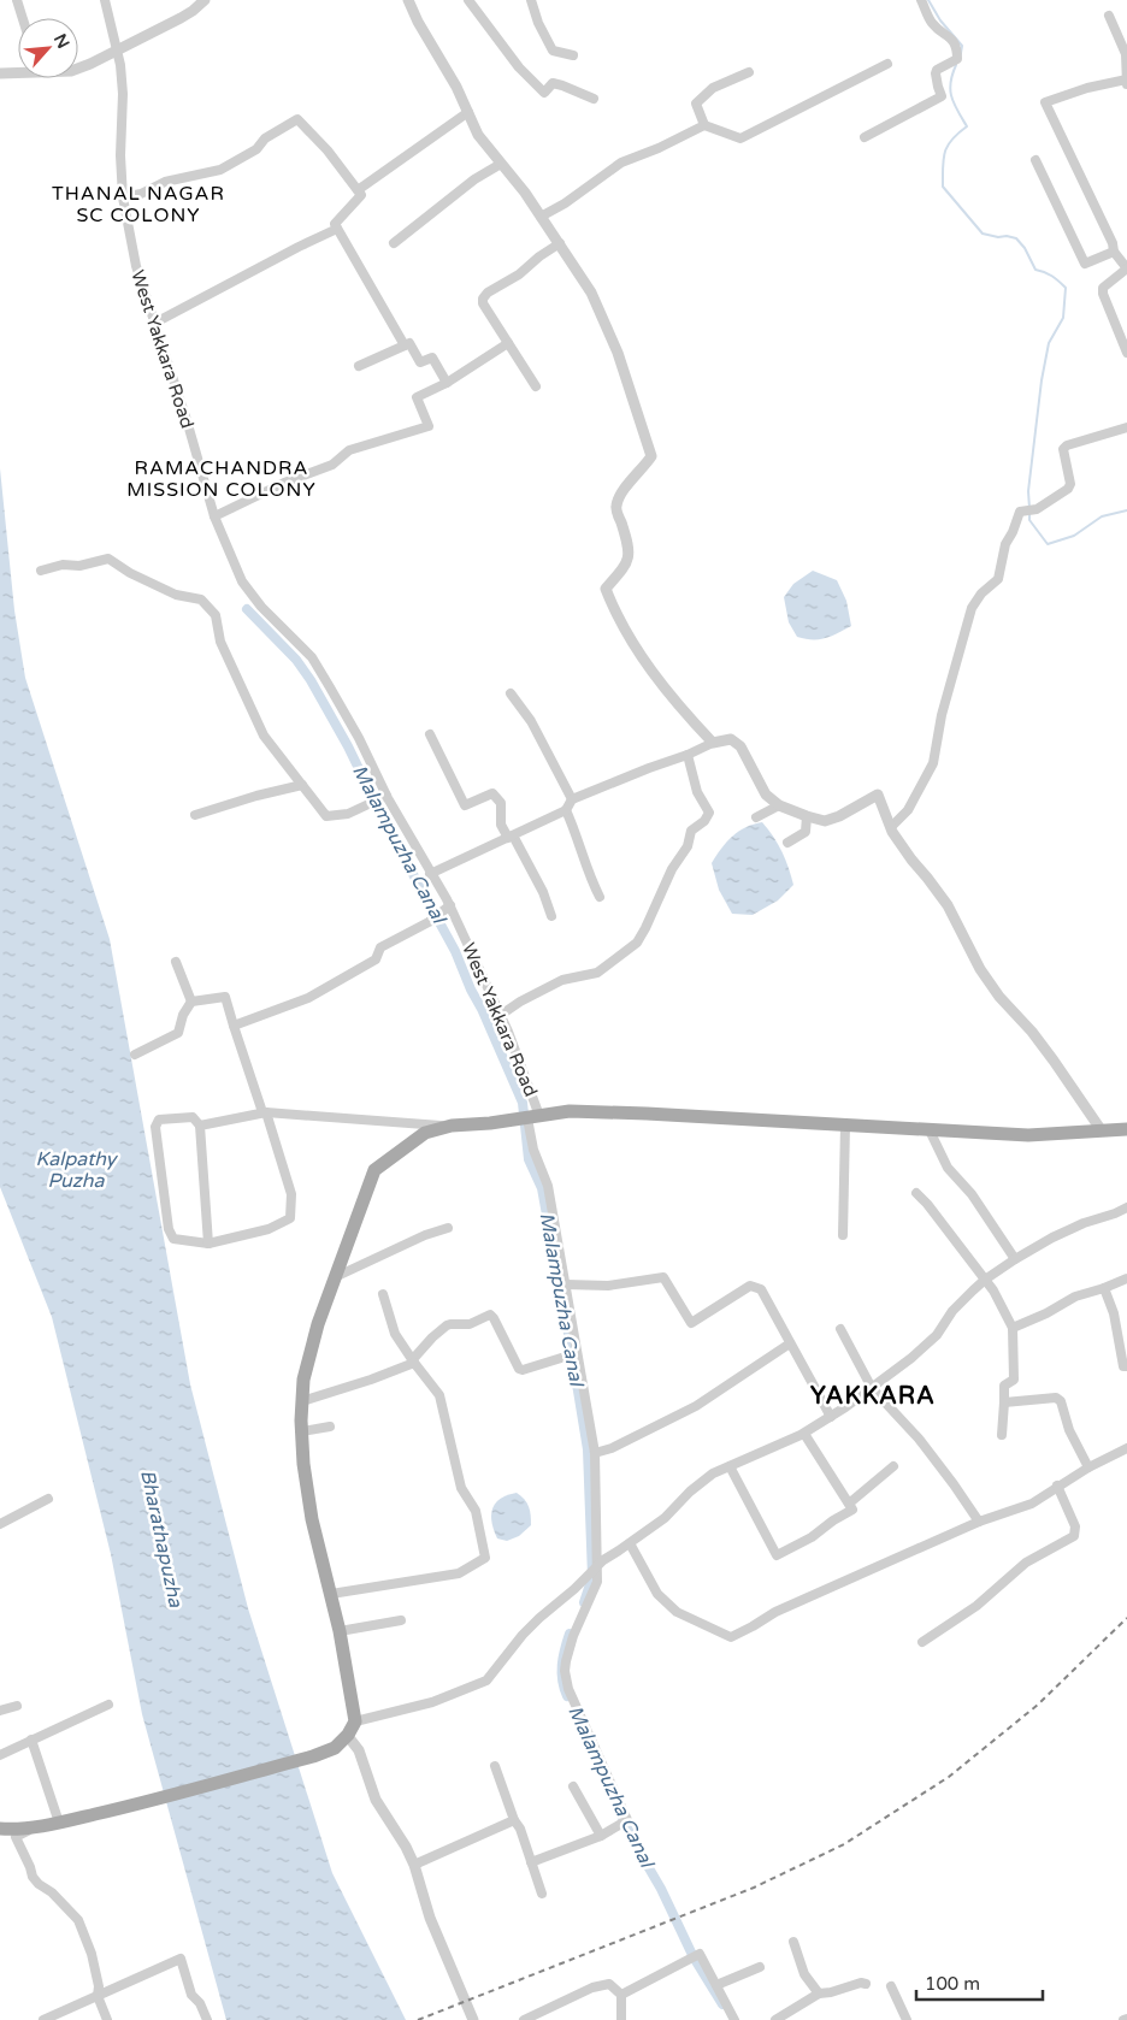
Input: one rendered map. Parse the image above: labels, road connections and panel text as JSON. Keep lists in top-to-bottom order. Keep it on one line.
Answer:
{"streets":{"street":["West Yakkara Road"]},"districts":["THANAL NAGAR SC COLONY","RAMACHANDRA MISSION COLONY","YAKKARA"],"water":["Malampuzha Canal","Kalpathy Puzha","Bharathapuzha"],"scale_bar":"100 m","north":"top right"}
